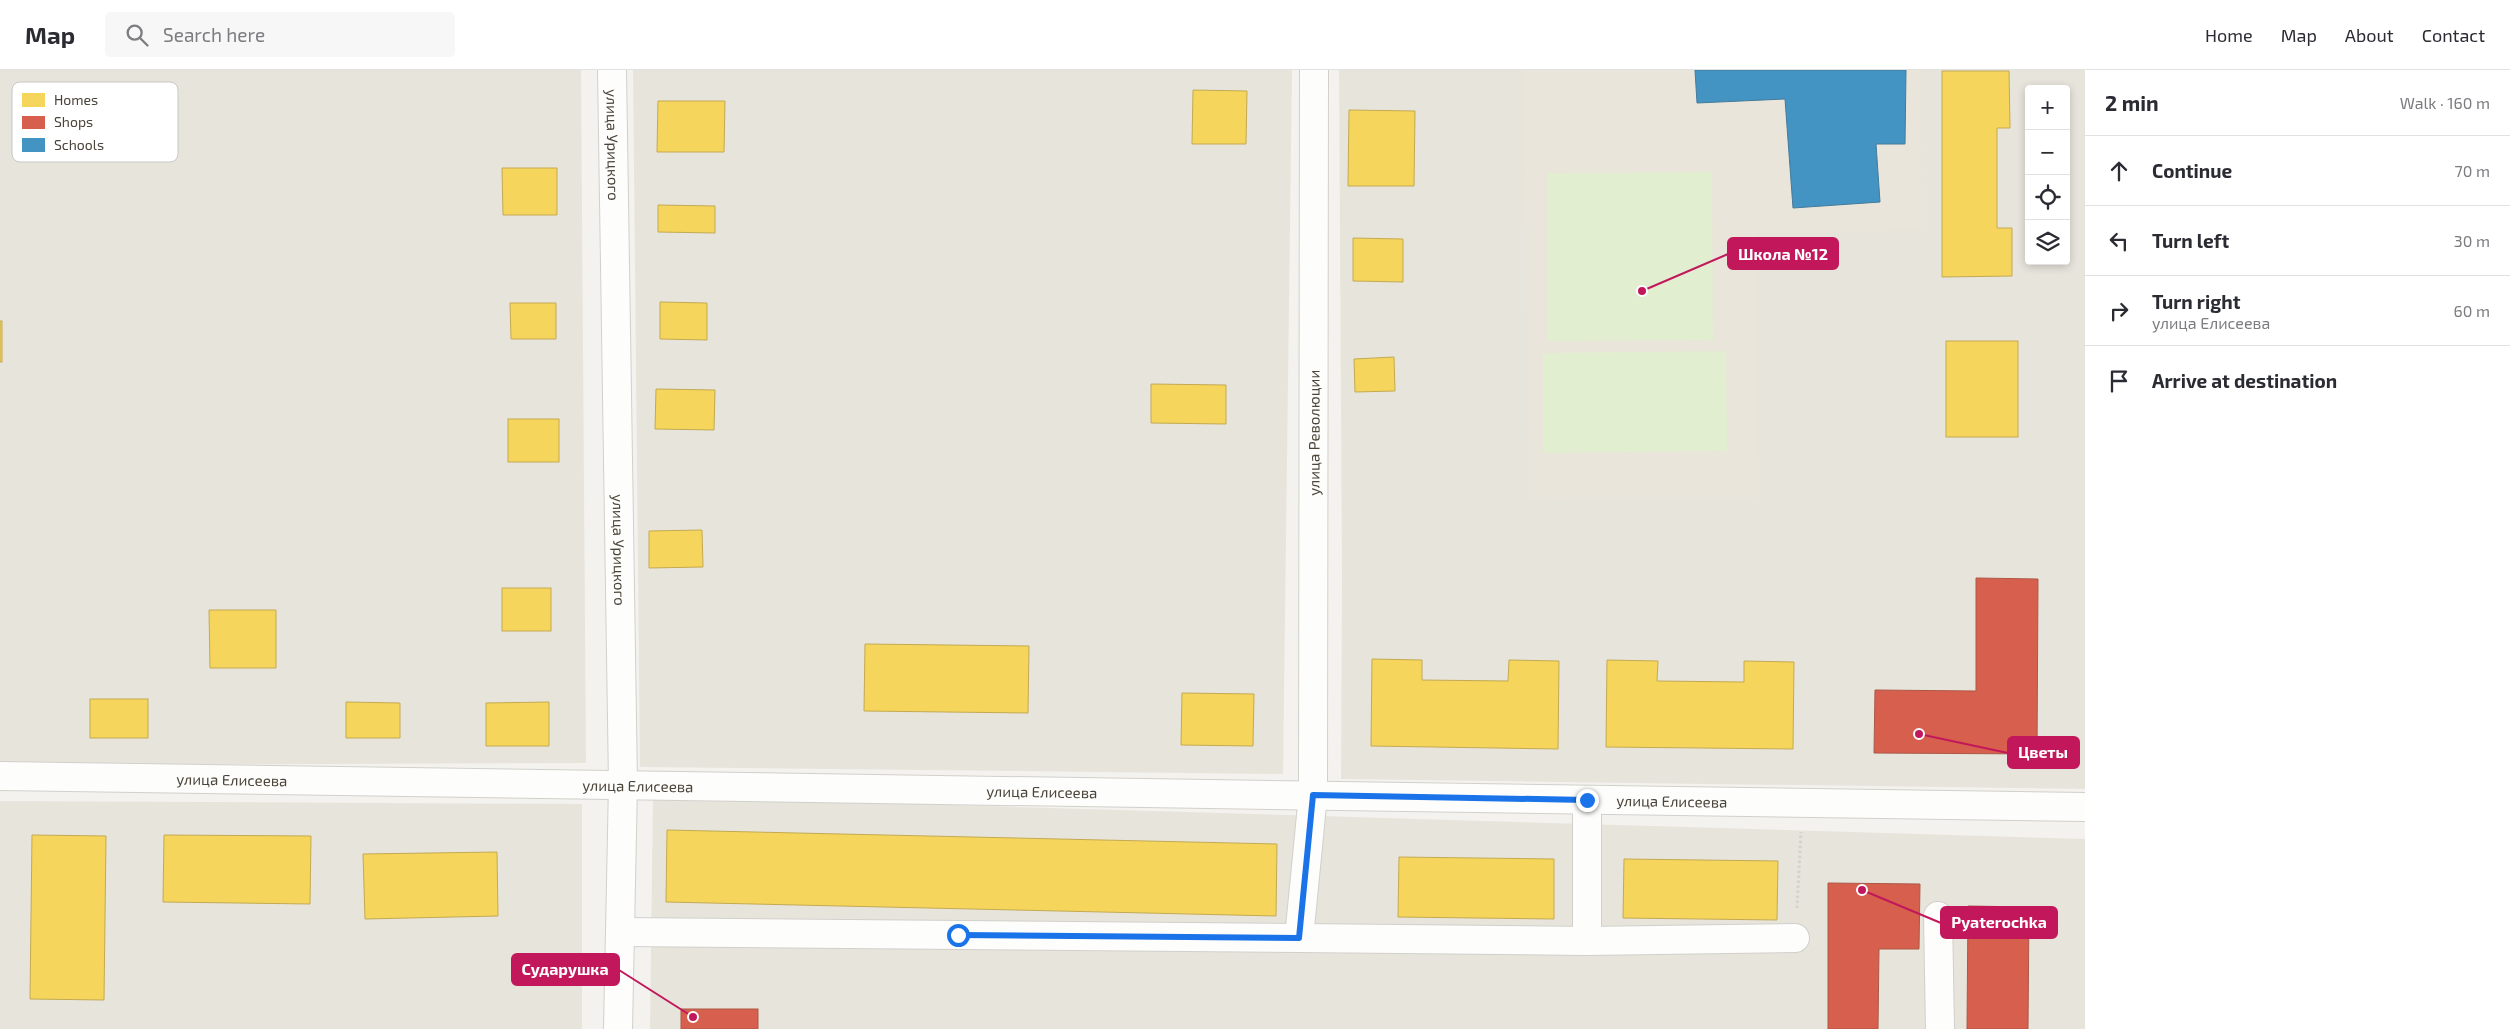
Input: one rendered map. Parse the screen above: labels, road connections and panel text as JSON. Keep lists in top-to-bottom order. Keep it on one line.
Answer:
{"streets":{"street":["улица Урицкого","улица Революции","улица Елисеева"]},"crossings":[["улица Урицкого","улица Елисеева"],["улица Революции","улица Елисеева"]],"places":["Школа №12","Цветы","Pyaterochka","Сударушка"],"legend":["Homes","Shops","Schools"],"page":{"header":"Map","search":"Search here","nav":["Home","Map","About","Contact"],"heading":["2 min","Walk · 160 m"],"map_buttons":["+","−"],"list":[["Continue","70 m"],["Turn left","30 m"],["Turn right","улица Елисеева","60 m"],"Arrive at destination"]}}
